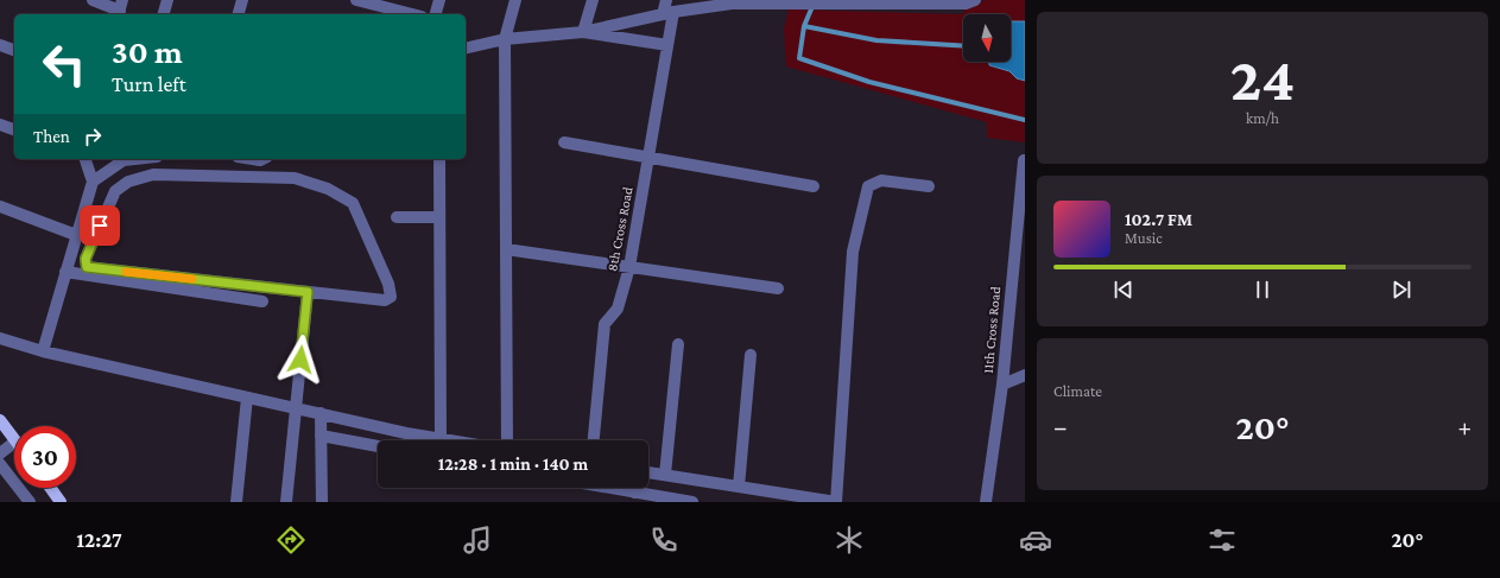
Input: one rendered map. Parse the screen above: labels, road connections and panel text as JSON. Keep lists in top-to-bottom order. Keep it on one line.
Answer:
{"streets":{"street":["8th Cross Road","11th Cross Road"]},"north":"bottom","page":{"tile":[["24","km/h"],"Climate"],"turn":["30 m","Turn left"],"then":"Then","song":["102.7 FM","Music"],"heat":["−","20°","+"],"limit":"30","trip":"12:28 · 1 min · 140 m","tabs":["12:27","20°"]}}
